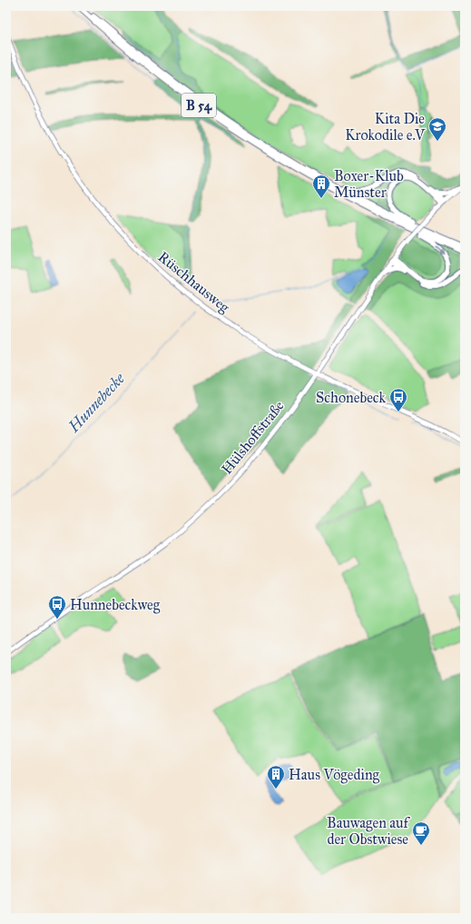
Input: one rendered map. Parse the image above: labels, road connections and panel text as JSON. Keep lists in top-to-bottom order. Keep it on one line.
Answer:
{"streets":{"highway":["B 54"],"main road":["Rüschhausweg","Hülshoffstraße"]},"crossings":[["Rüschhausweg","Hülshoffstraße"]],"water":["Hunnebecke"],"places":{"school or university":["Kita Die Krokodile e.V"],"building":["Boxer-Klub Münster","Haus Vögeding"],"bus stop":["Schonebeck","Hunnebeckweg"],"cafe":["Bauwagen auf der Obstwiese"]}}
